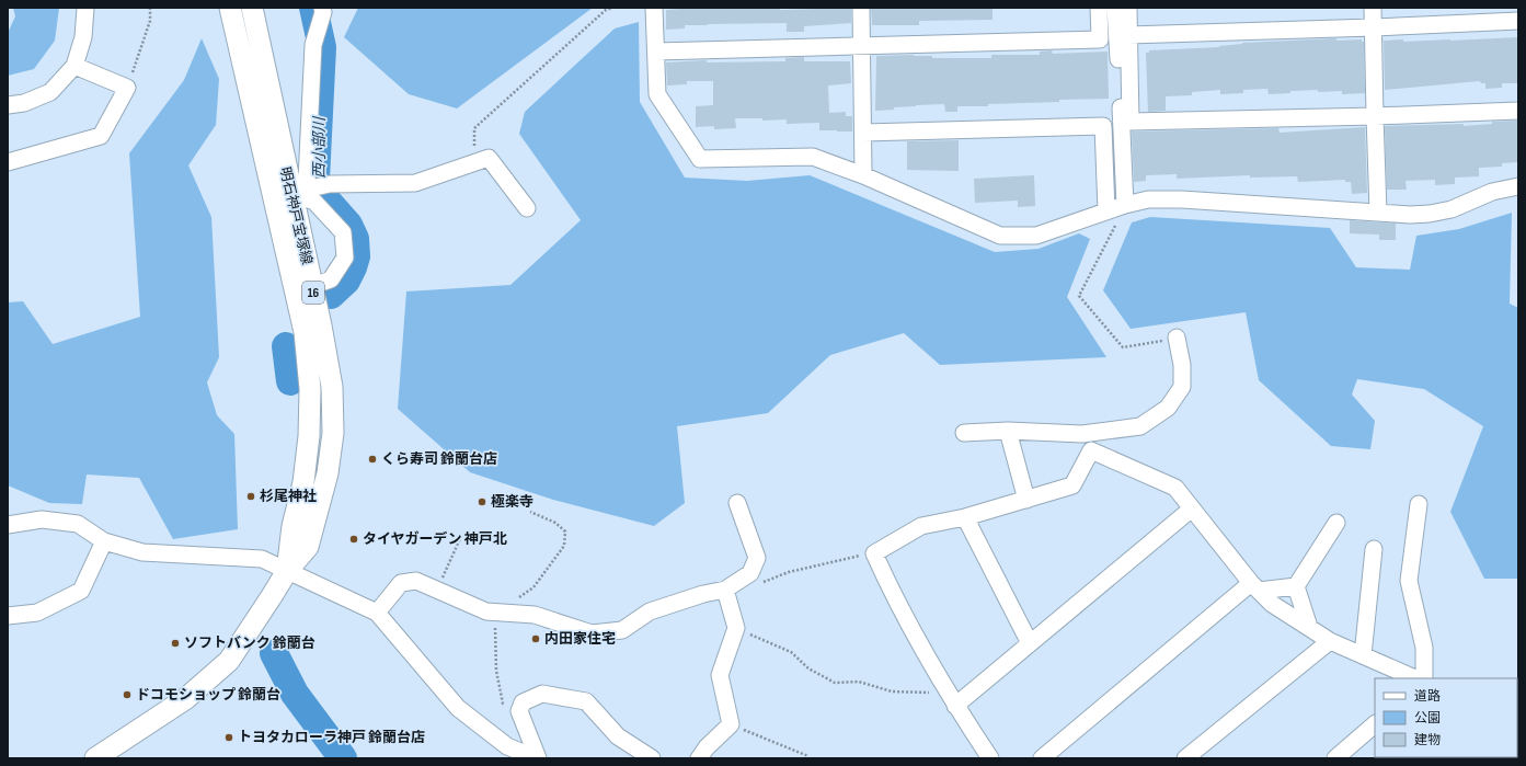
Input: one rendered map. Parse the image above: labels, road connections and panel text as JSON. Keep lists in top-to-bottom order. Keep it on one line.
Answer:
{"streets":{"main road":["明石神戸宝塚線","16"]},"water":["西小部川"],"places":["くら寿司 鈴蘭台店","杉尾神社","極楽寺","タイヤガーデン 神戸北","内田家住宅","ソフトバンク 鈴蘭台","ドコモショップ 鈴蘭台","トヨタカローラ神戸 鈴蘭台店"],"legend":["道路","公園","建物"]}
